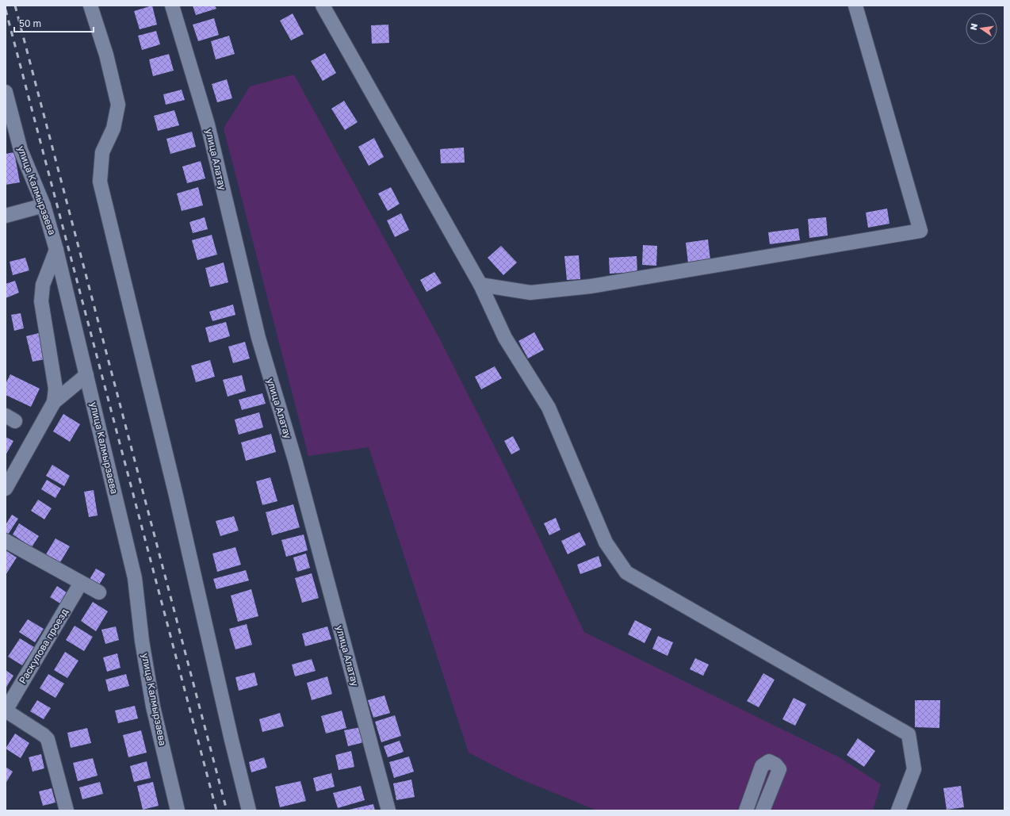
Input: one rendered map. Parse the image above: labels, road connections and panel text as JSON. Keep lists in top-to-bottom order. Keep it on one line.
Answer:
{"streets":{"street":["улица Алатау","улица Калмырзаева","Раскулова проезд"]},"scale_bar":"50 m","north":"left"}
